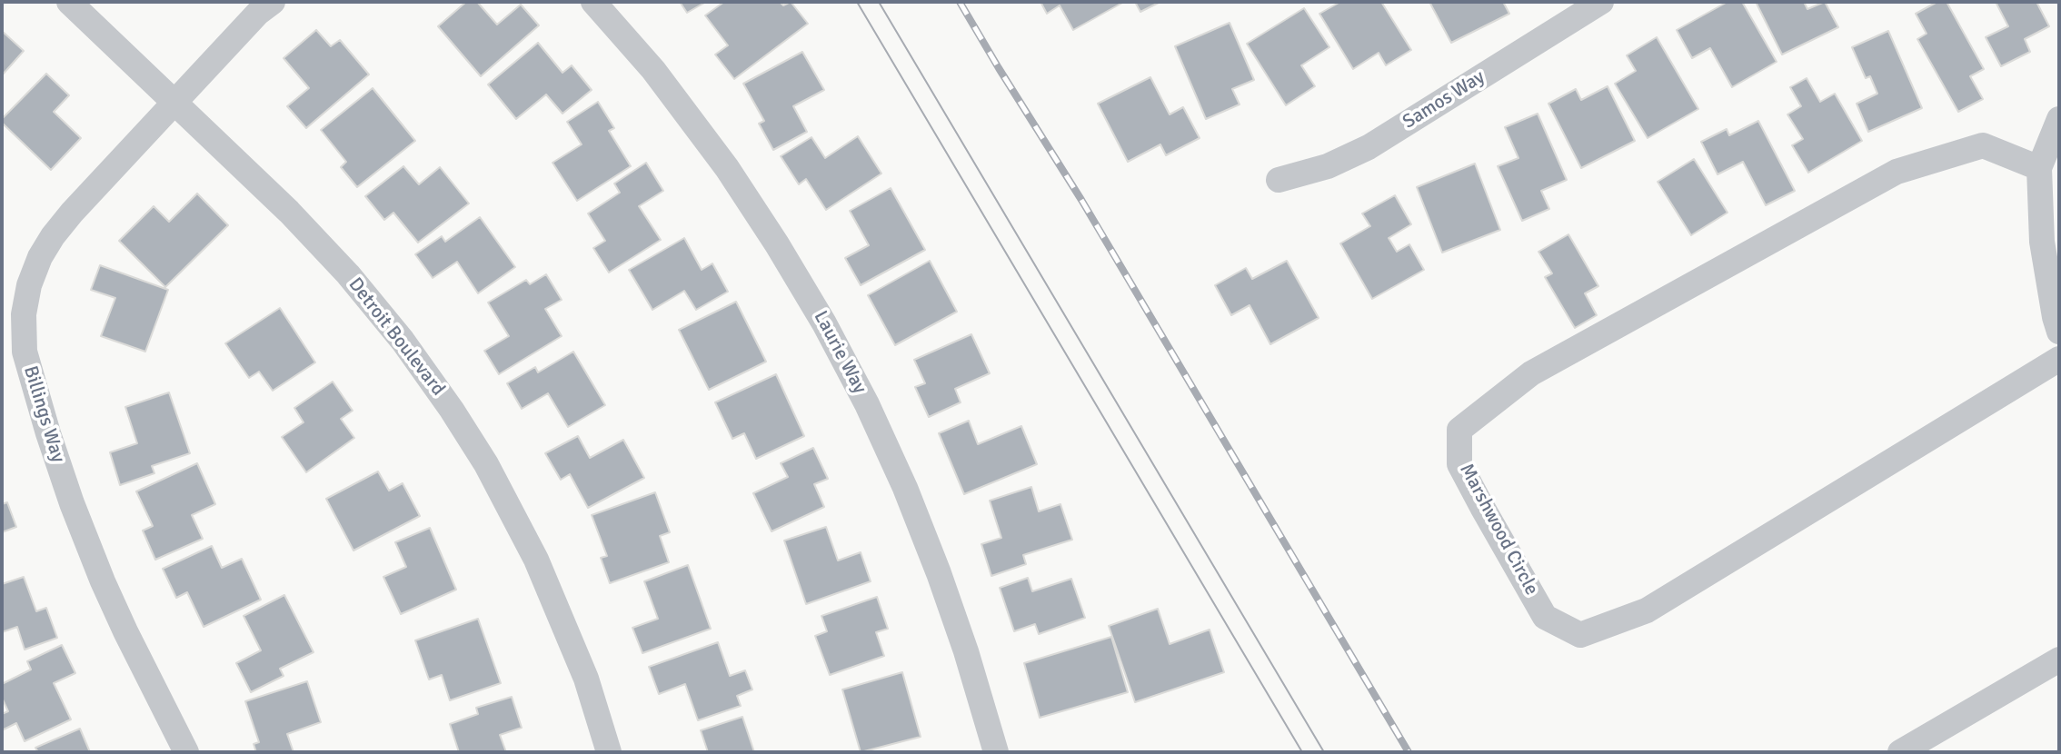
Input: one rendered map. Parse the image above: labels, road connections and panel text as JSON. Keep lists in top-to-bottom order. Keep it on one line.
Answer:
{"streets":{"street":["Samos Way","Detroit Boulevard","Laurie Way","Billings Way","Marshwood Circle"]},"crossings":[["Detroit Boulevard","Billings Way"]]}
